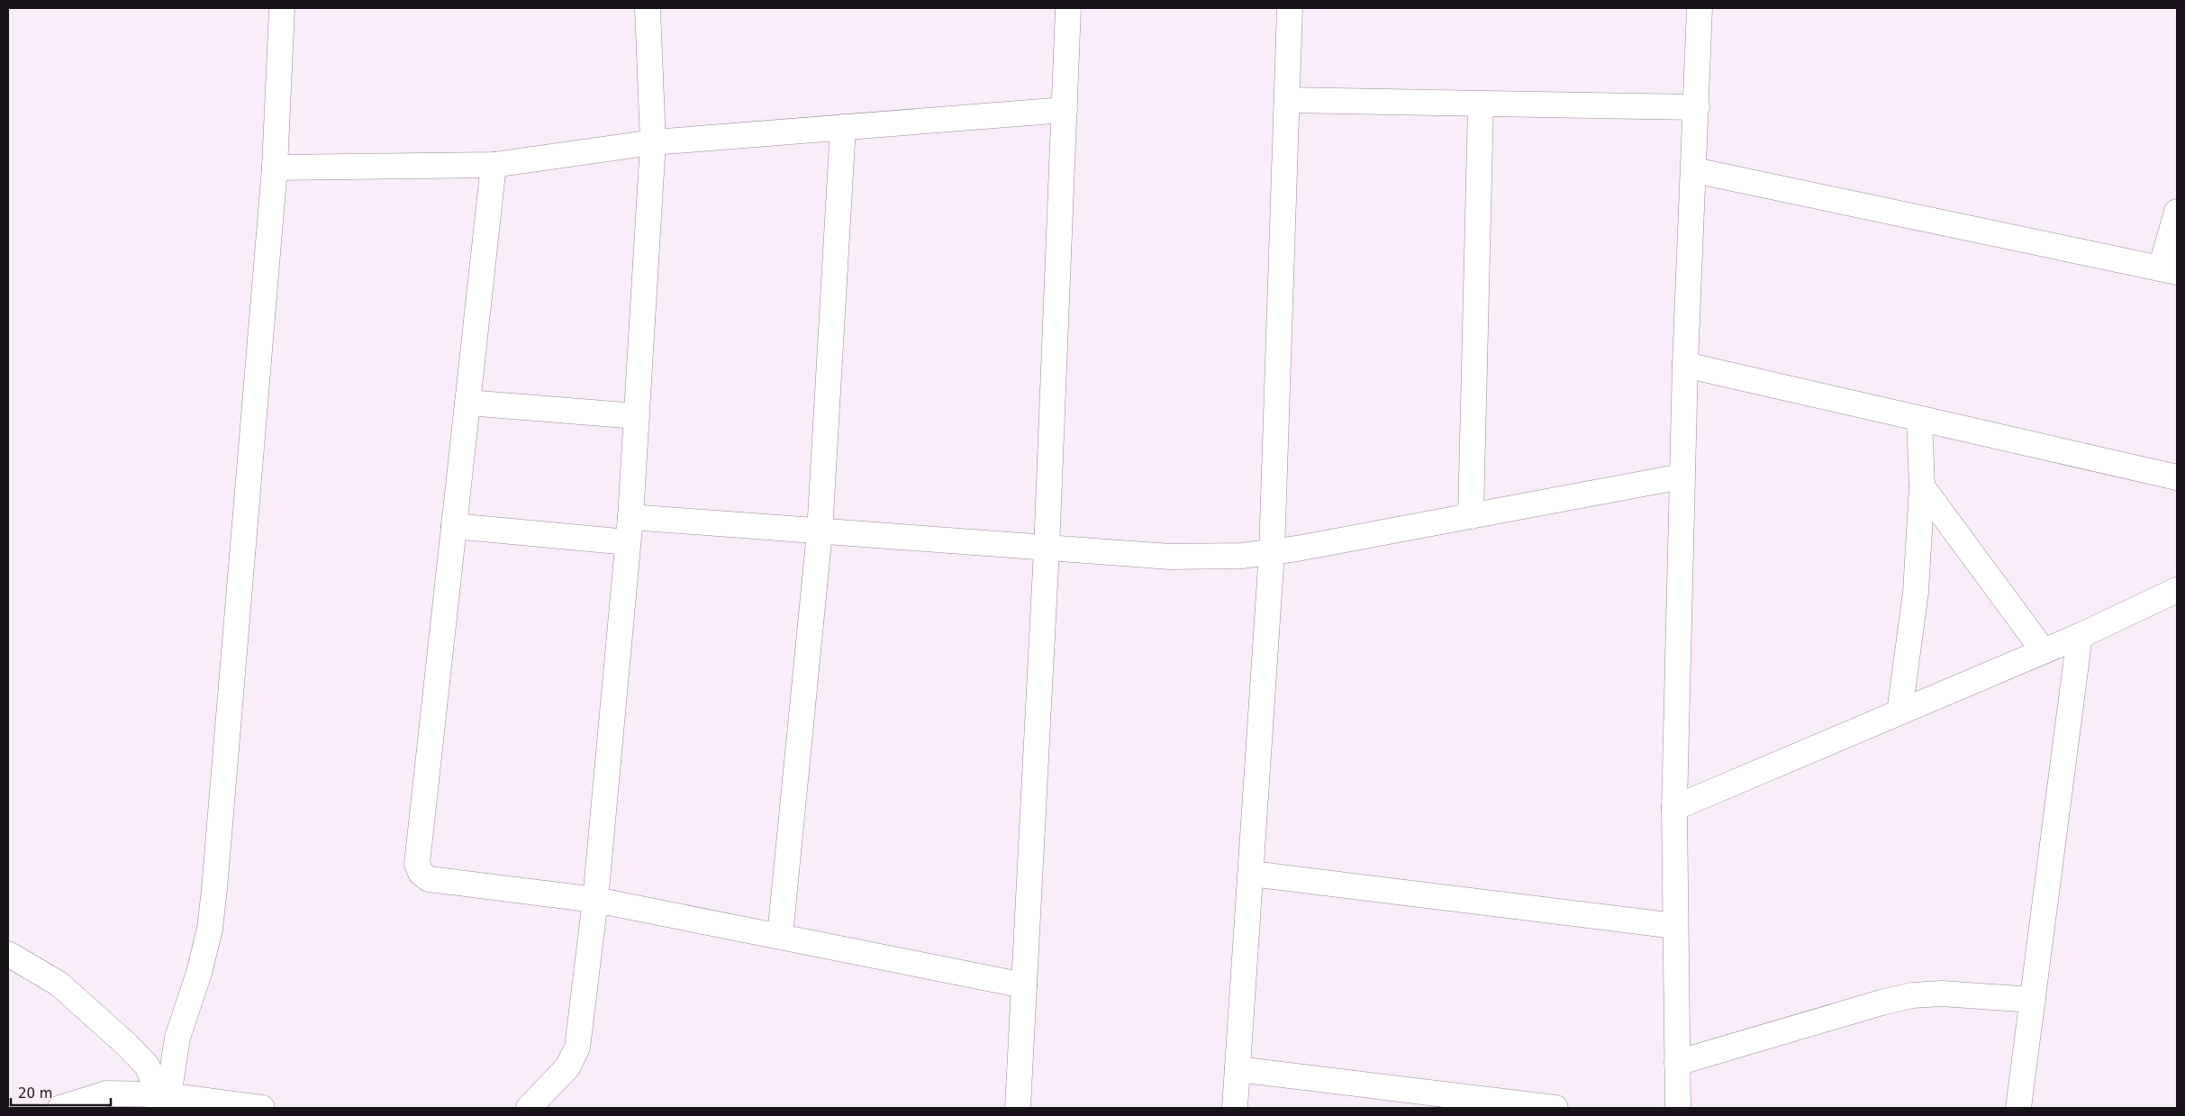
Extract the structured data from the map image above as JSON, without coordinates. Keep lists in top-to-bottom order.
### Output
{
  "scale_bar": "20 m"
}
